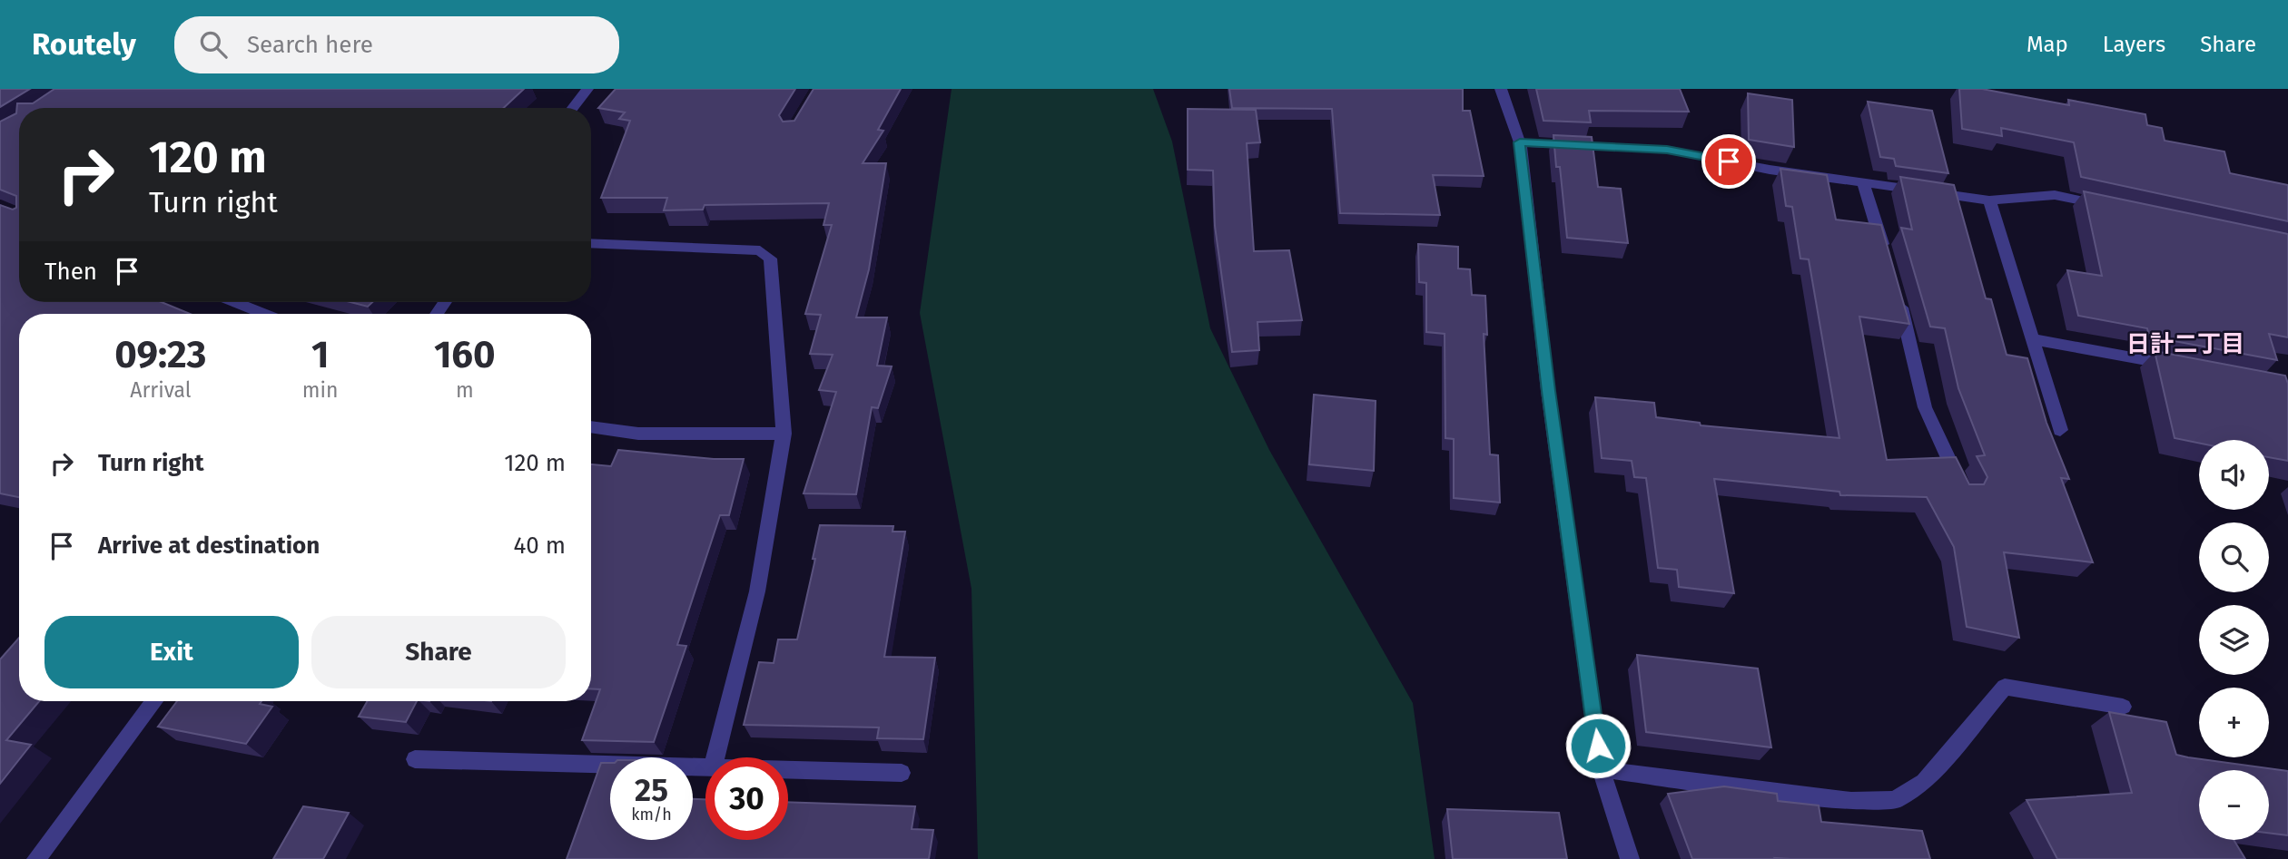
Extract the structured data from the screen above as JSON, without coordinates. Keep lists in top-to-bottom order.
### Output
{
  "districts": ["日計二丁目"],
  "page": {
    "header": "Routely",
    "search": "Search here",
    "nav": ["Map", "Layers", "Share"],
    "turn": ["120 m", "Turn right"],
    "then": "Then",
    "eta": [
      "09:23",
      "Arrival",
      "1",
      "min",
      "160",
      "m"
    ],
    "list": [
      {
        "name": "Turn right",
        "value": "120 m"
      },
      {
        "name": "Arrive at destination",
        "value": "40 m"
      }
    ],
    "map_buttons": ["+", "−"],
    "buttons": ["Exit", "Share"],
    "speed": "25 km/h",
    "limit": "30"
  }
}
